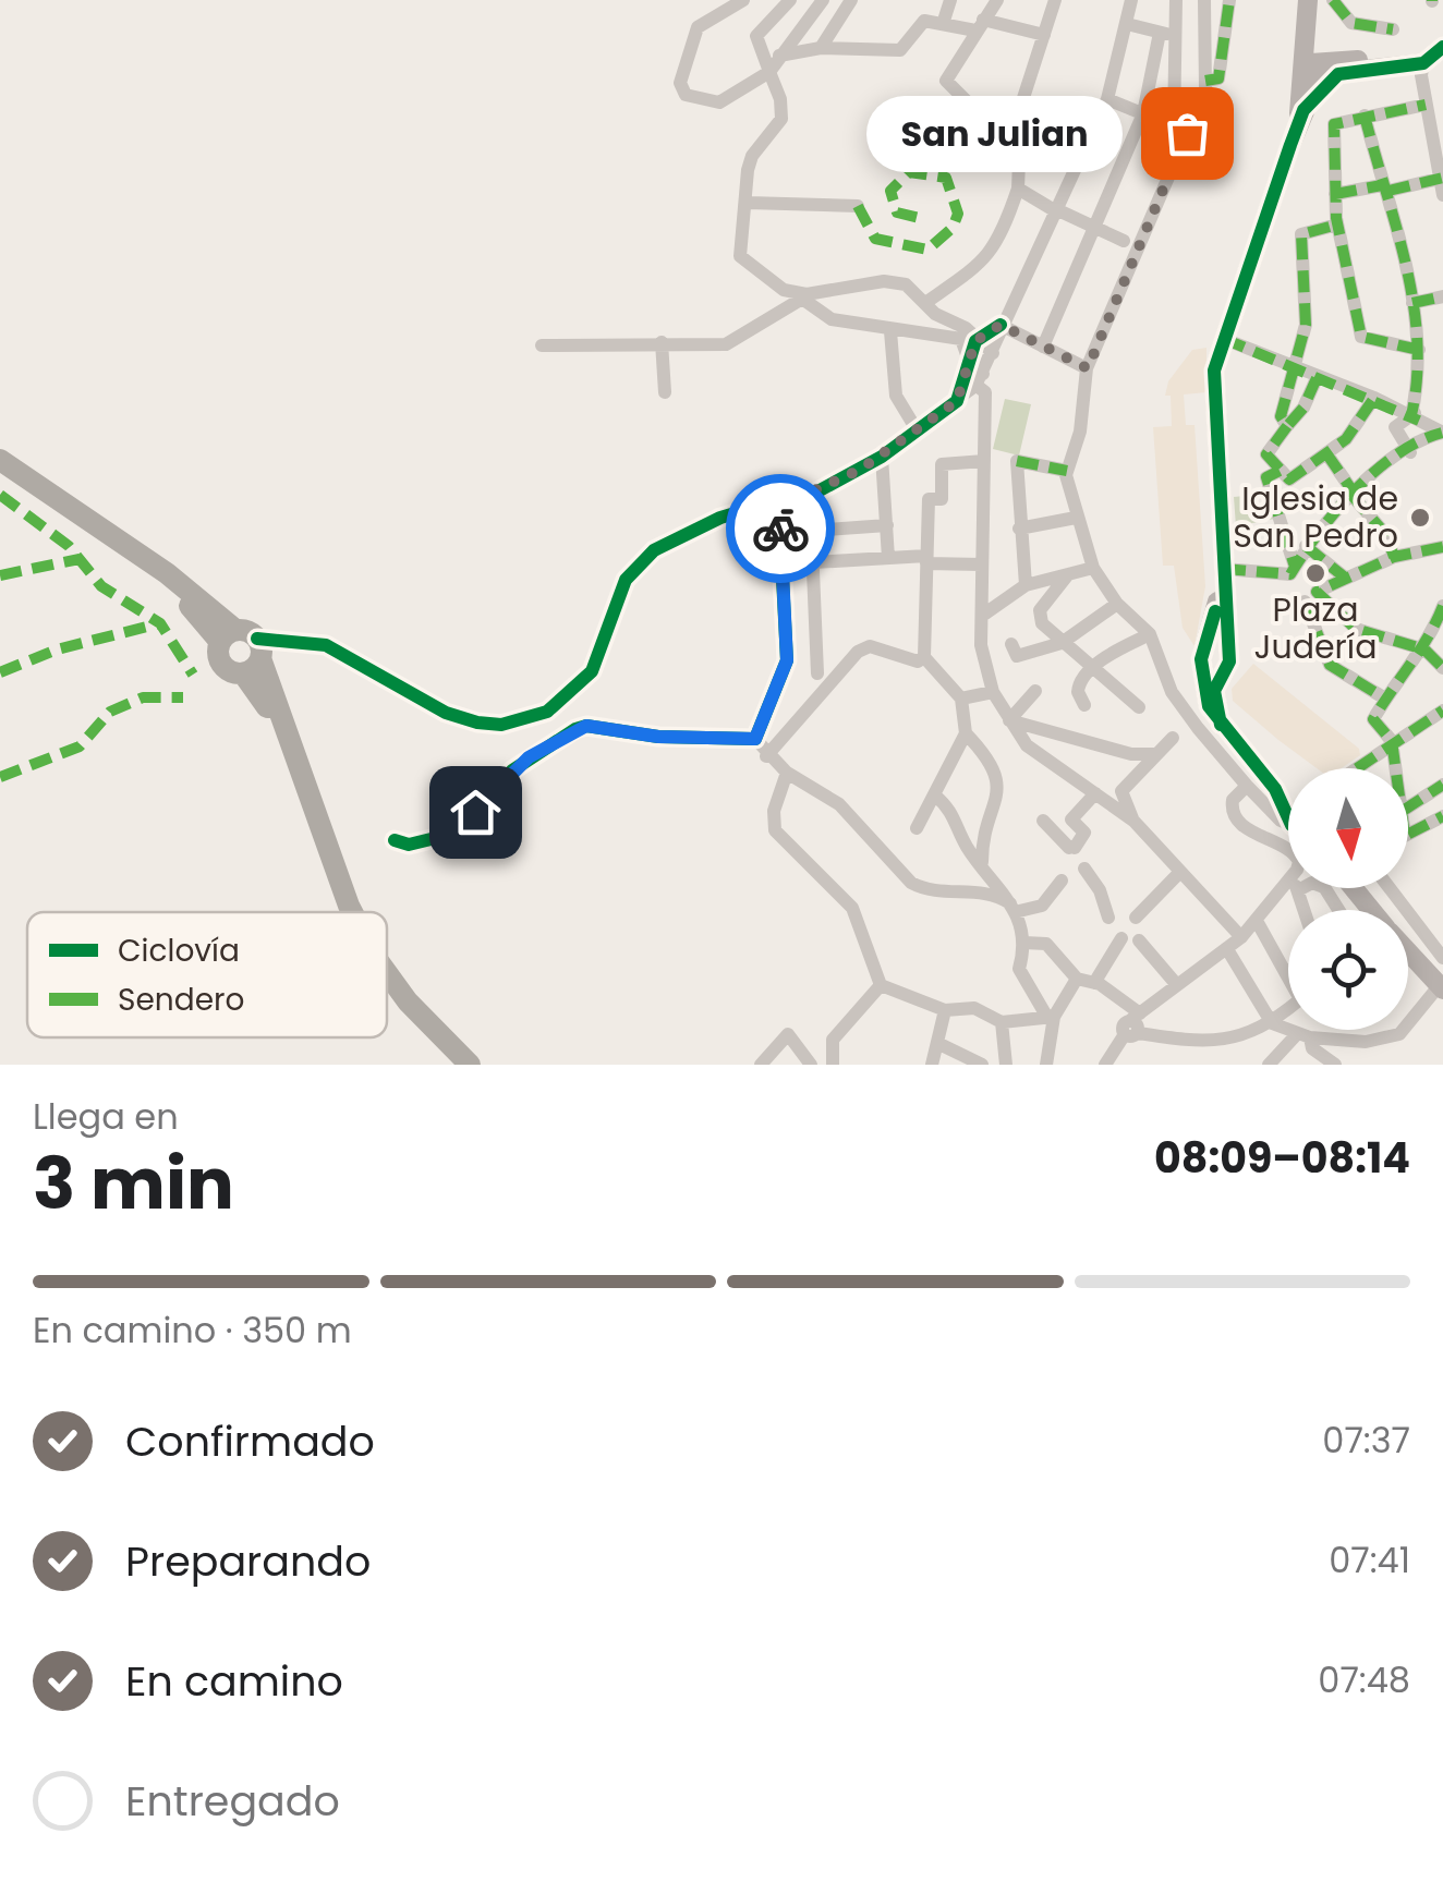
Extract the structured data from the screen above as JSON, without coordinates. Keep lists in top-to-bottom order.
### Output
{
  "places": ["San Julian", "Iglesia de San Pedro", "Plaza Judería"],
  "legend": ["Ciclovía", "Sendero"],
  "north": "bottom",
  "page": {
    "bubble": "San Julian",
    "heading": ["3 min", "Llega en", "08:09–08:14"],
    "bar": "En camino · 350 m",
    "list": [
      ["Confirmado", "07:37"],
      ["Preparando", "07:41"],
      ["En camino", "07:48"],
      "Entregado"
    ]
  }
}
